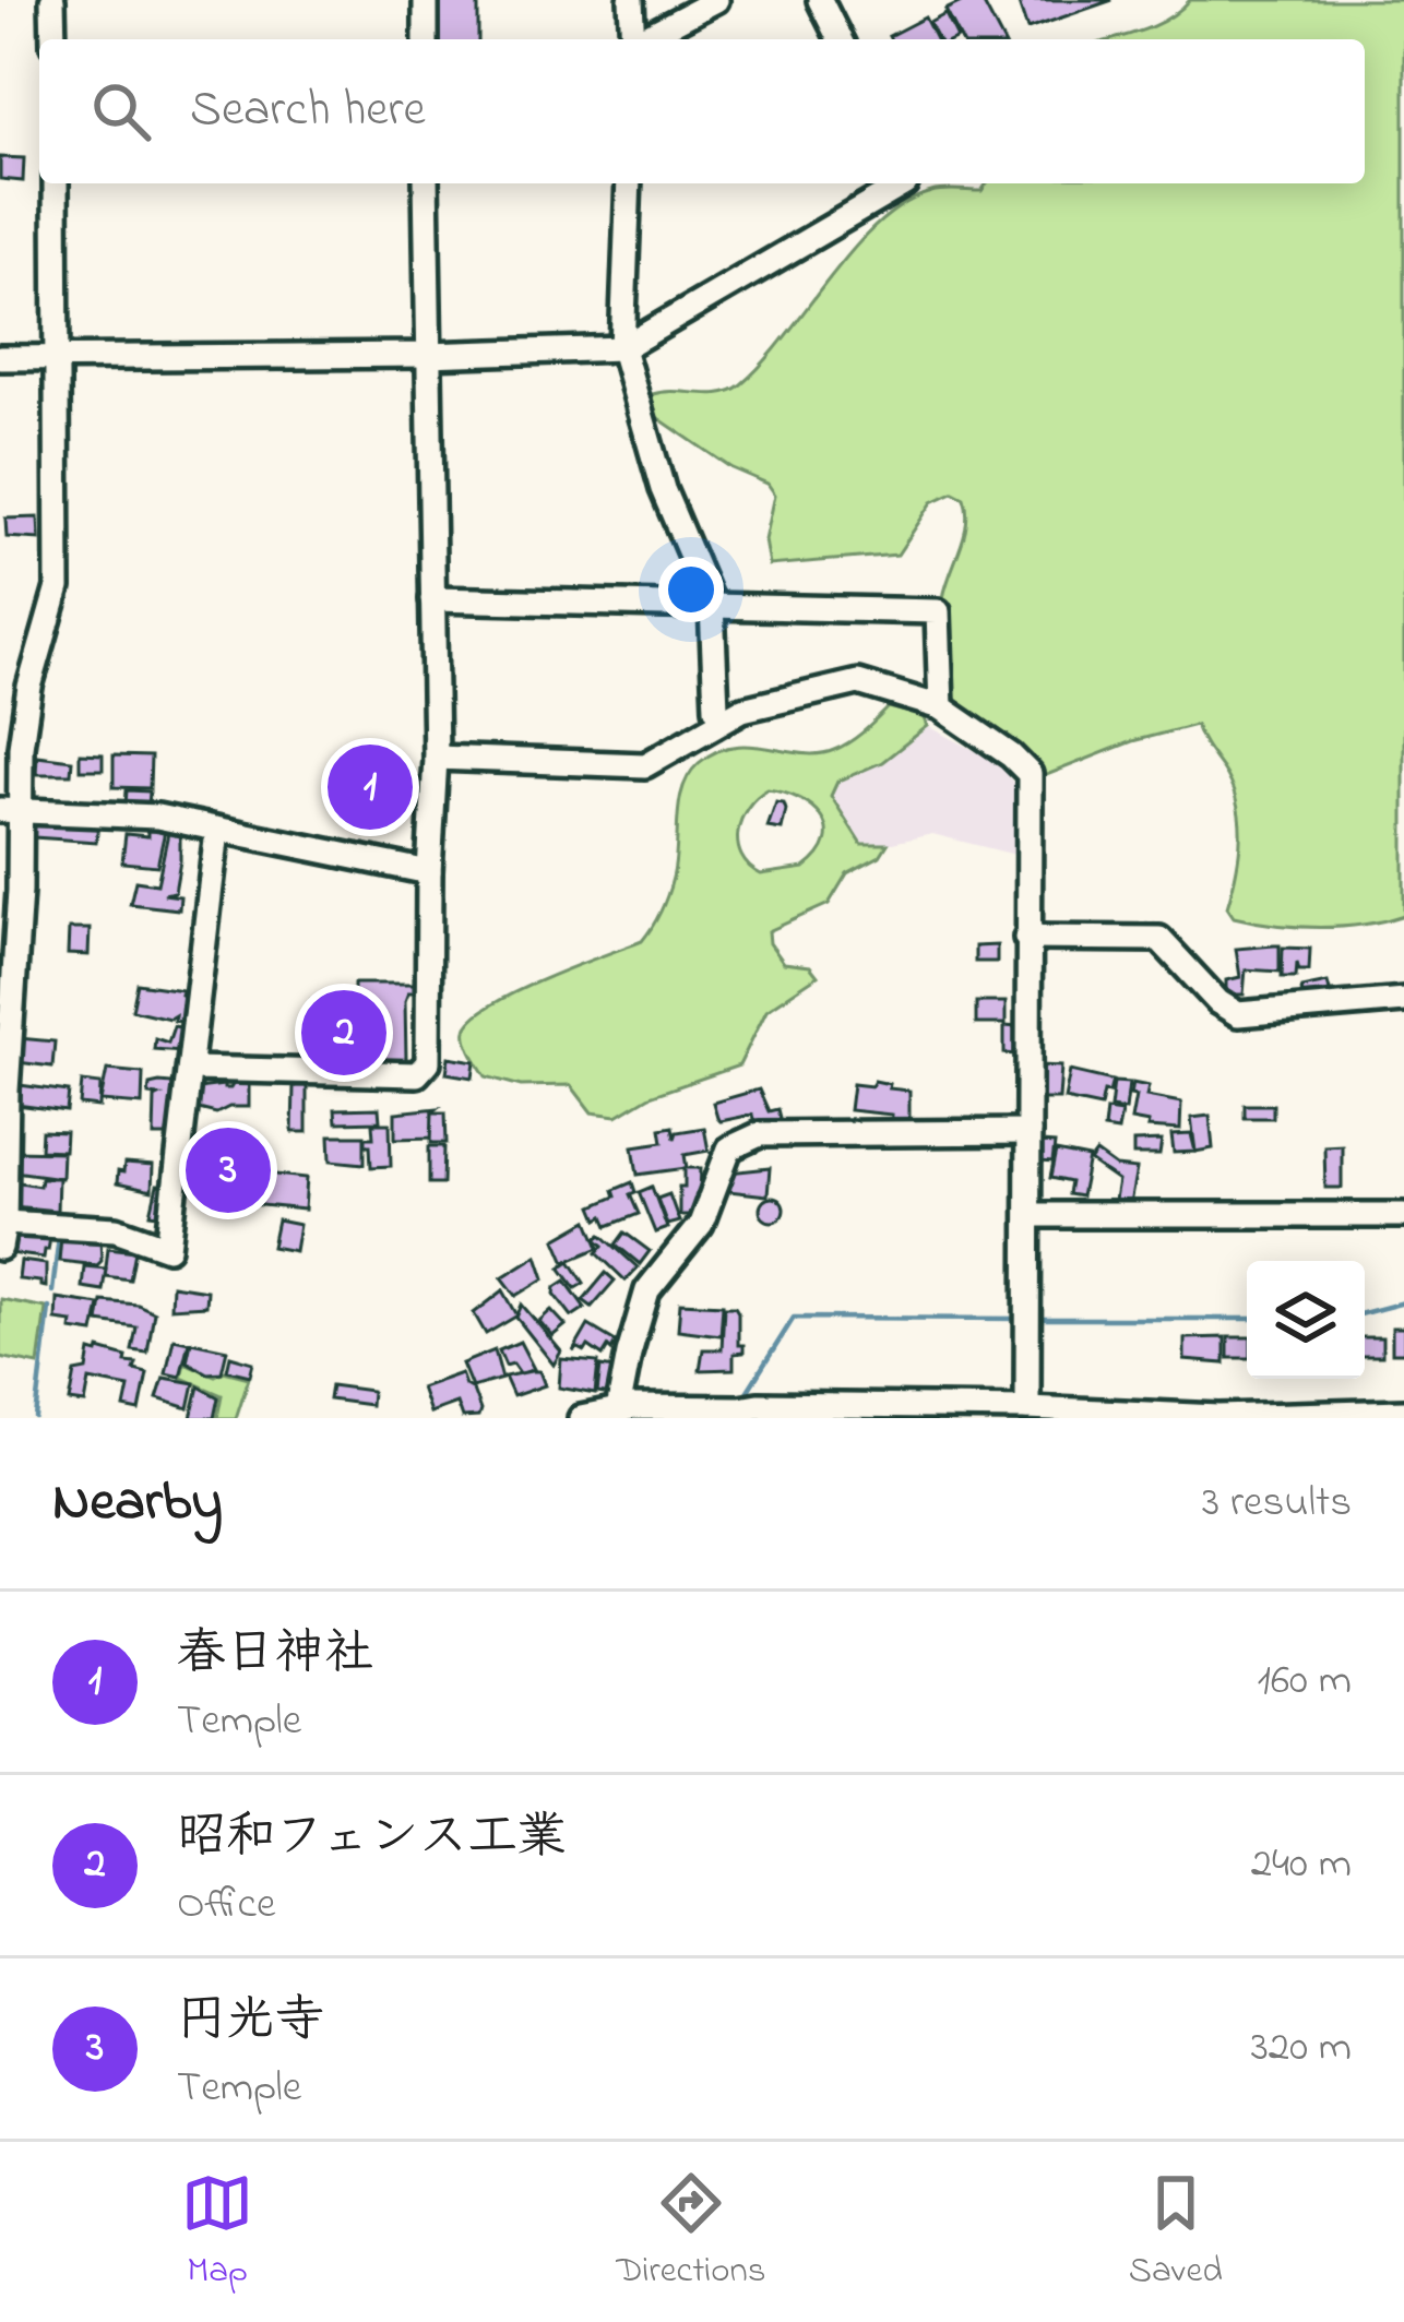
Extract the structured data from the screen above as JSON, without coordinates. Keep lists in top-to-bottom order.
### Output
{
  "page": {
    "search": "Search here",
    "pins": ["1", "2", "3"],
    "heading": ["Nearby", "3 results"],
    "list": [
      {
        "mark": "1",
        "name": "春日神社",
        "note": "Temple",
        "value": "160 m"
      },
      {
        "mark": "2",
        "name": "昭和フェンス工業",
        "note": "Office",
        "value": "240 m"
      },
      {
        "mark": "3",
        "name": "円光寺",
        "note": "Temple",
        "value": "320 m"
      }
    ],
    "nav": ["Map", "Directions", "Saved"]
  }
}
